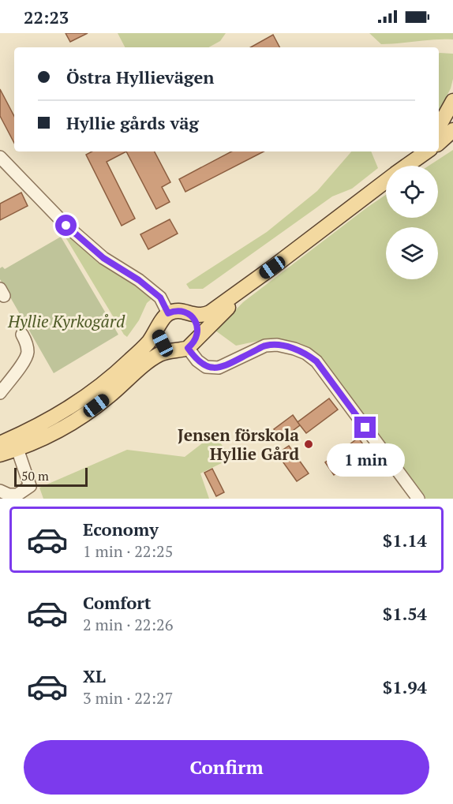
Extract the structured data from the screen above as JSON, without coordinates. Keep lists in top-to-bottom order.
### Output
{
  "parks": ["Hyllie Kyrkogård"],
  "places": ["Jensen förskola Hyllie Gård"],
  "scale_bar": "50 m",
  "page": {
    "status": "22:23",
    "banner": ["Östra Hyllievägen", "Hyllie gårds väg"],
    "bubble": "1 min",
    "scale": "50 m",
    "list": [
      {
        "name": "Economy",
        "note": "1 min · 22:25",
        "value": "$1.14"
      },
      {
        "name": "Comfort",
        "note": "2 min · 22:26",
        "value": "$1.54"
      },
      {
        "name": "XL",
        "note": "3 min · 22:27",
        "value": "$1.94"
      }
    ],
    "buttons": "Confirm"
  }
}
